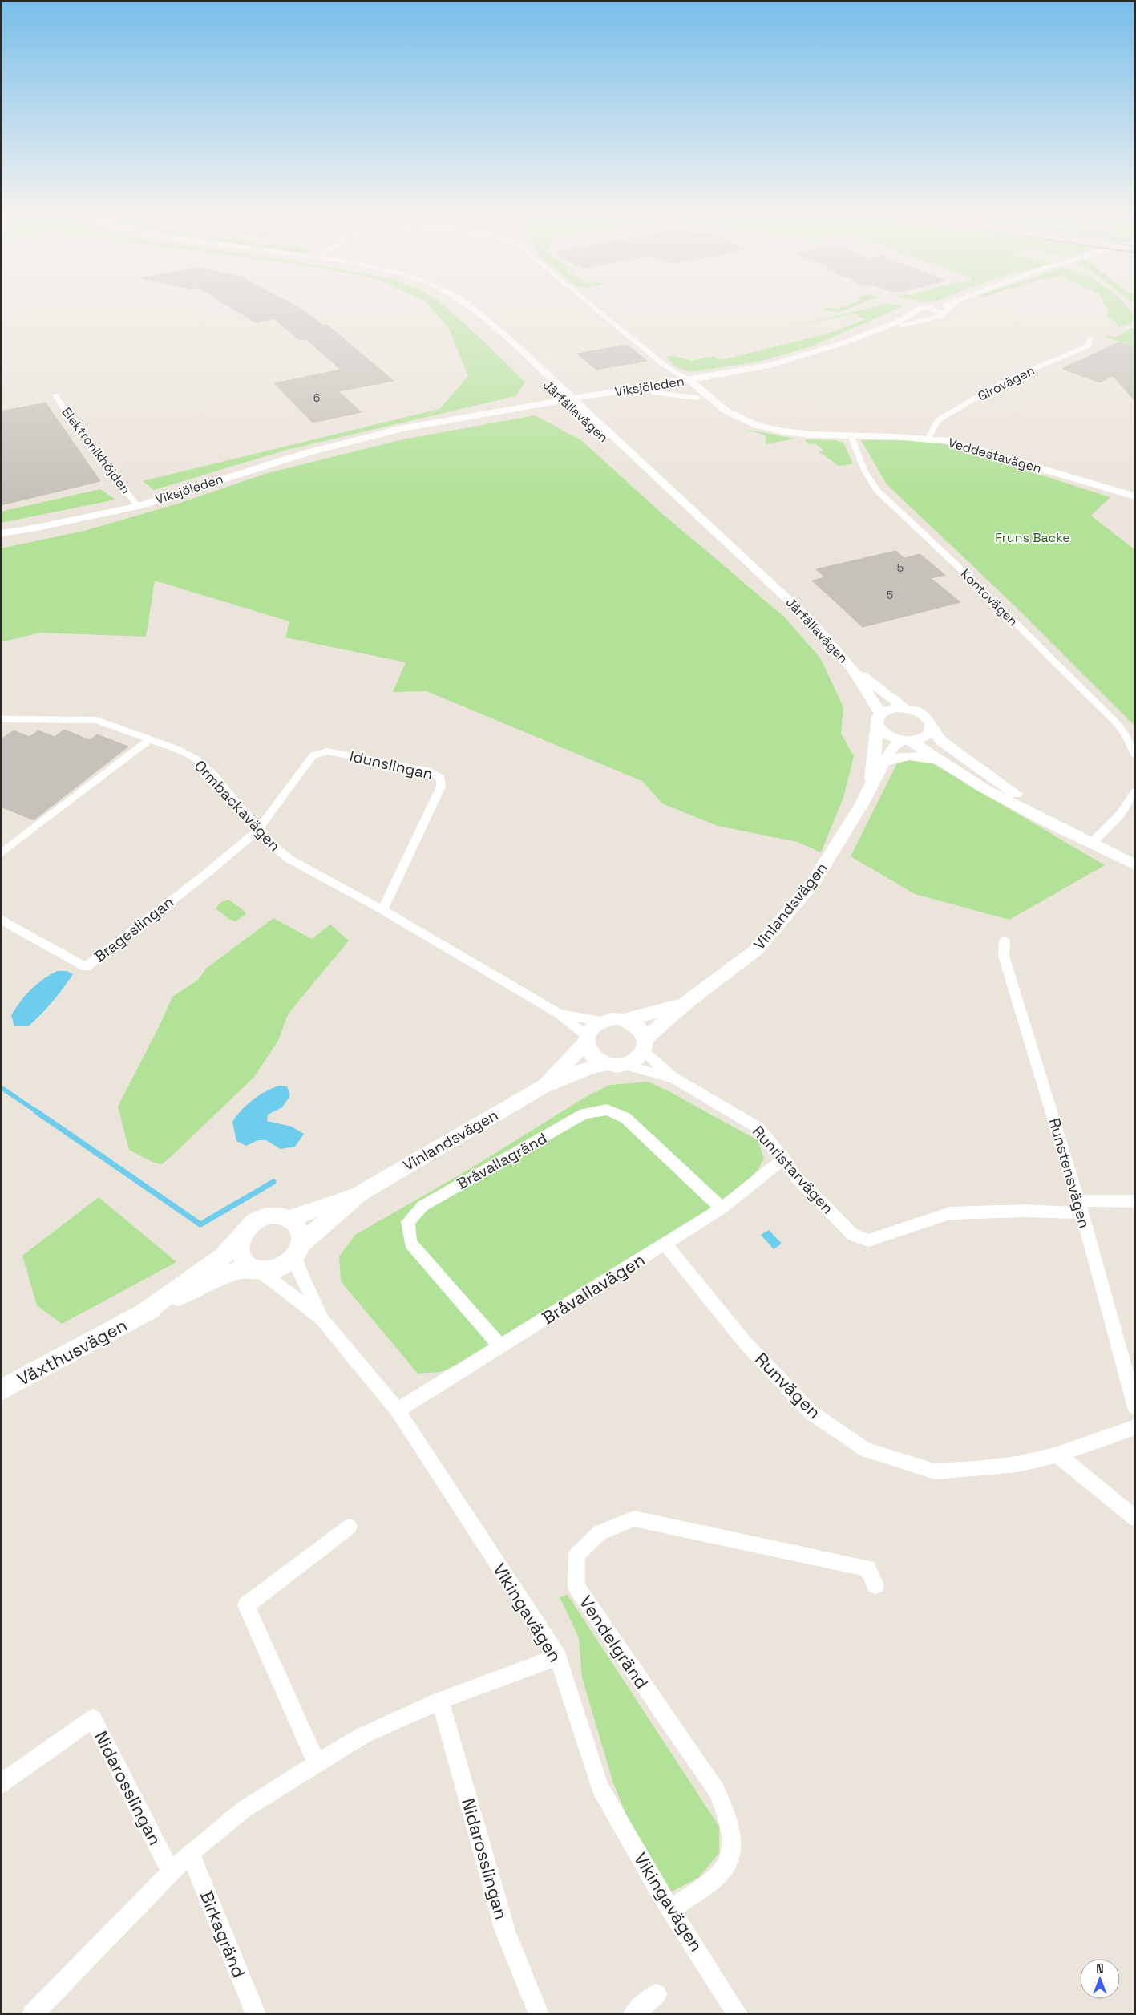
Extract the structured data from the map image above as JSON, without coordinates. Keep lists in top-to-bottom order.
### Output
{
  "streets": {
    "street": [
      "Girovägen",
      "Viksjöleden",
      "Järfällavägen",
      "Elektronikhöjden",
      "Veddestavägen",
      "Kontovägen",
      "Idunslingan",
      "Ormbackavägen",
      "Vinlandsvägen",
      "Brageslingan",
      "Bråvallagränd",
      "Runristarvägen",
      "Runstensvägen",
      "Bråvallavägen",
      "Växthusvägen",
      "Runvägen",
      "Vikingavägen",
      "Vendelgränd",
      "Nidarosslingan",
      "Birkagränd"
    ]
  },
  "crossings": [
    ["Girovägen", "Veddestavägen"],
    ["Viksjöleden", "Järfällavägen"],
    ["Viksjöleden", "Elektronikhöjden"],
    ["Viksjöleden", "Veddestavägen"],
    ["Järfällavägen", "Vinlandsvägen"],
    ["Veddestavägen", "Kontovägen"],
    ["Idunslingan", "Ormbackavägen"],
    ["Idunslingan", "Brageslingan"],
    ["Ormbackavägen", "Vinlandsvägen"],
    ["Ormbackavägen", "Brageslingan"],
    ["Ormbackavägen", "Runristarvägen"],
    ["Vinlandsvägen", "Runristarvägen"],
    ["Vinlandsvägen", "Växthusvägen"],
    ["Vinlandsvägen", "Vikingavägen"],
    ["Bråvallagränd", "Bråvallavägen"],
    ["Runristarvägen", "Runstensvägen"],
    ["Runristarvägen", "Bråvallavägen"],
    ["Bråvallavägen", "Runvägen"],
    ["Bråvallavägen", "Vikingavägen"],
    ["Växthusvägen", "Vikingavägen"],
    ["Vikingavägen", "Vendelgränd"]
  ],
  "parks": ["Fruns Backe"],
  "house_numbers": ["6", "5", "5"],
  "north": "top"
}
